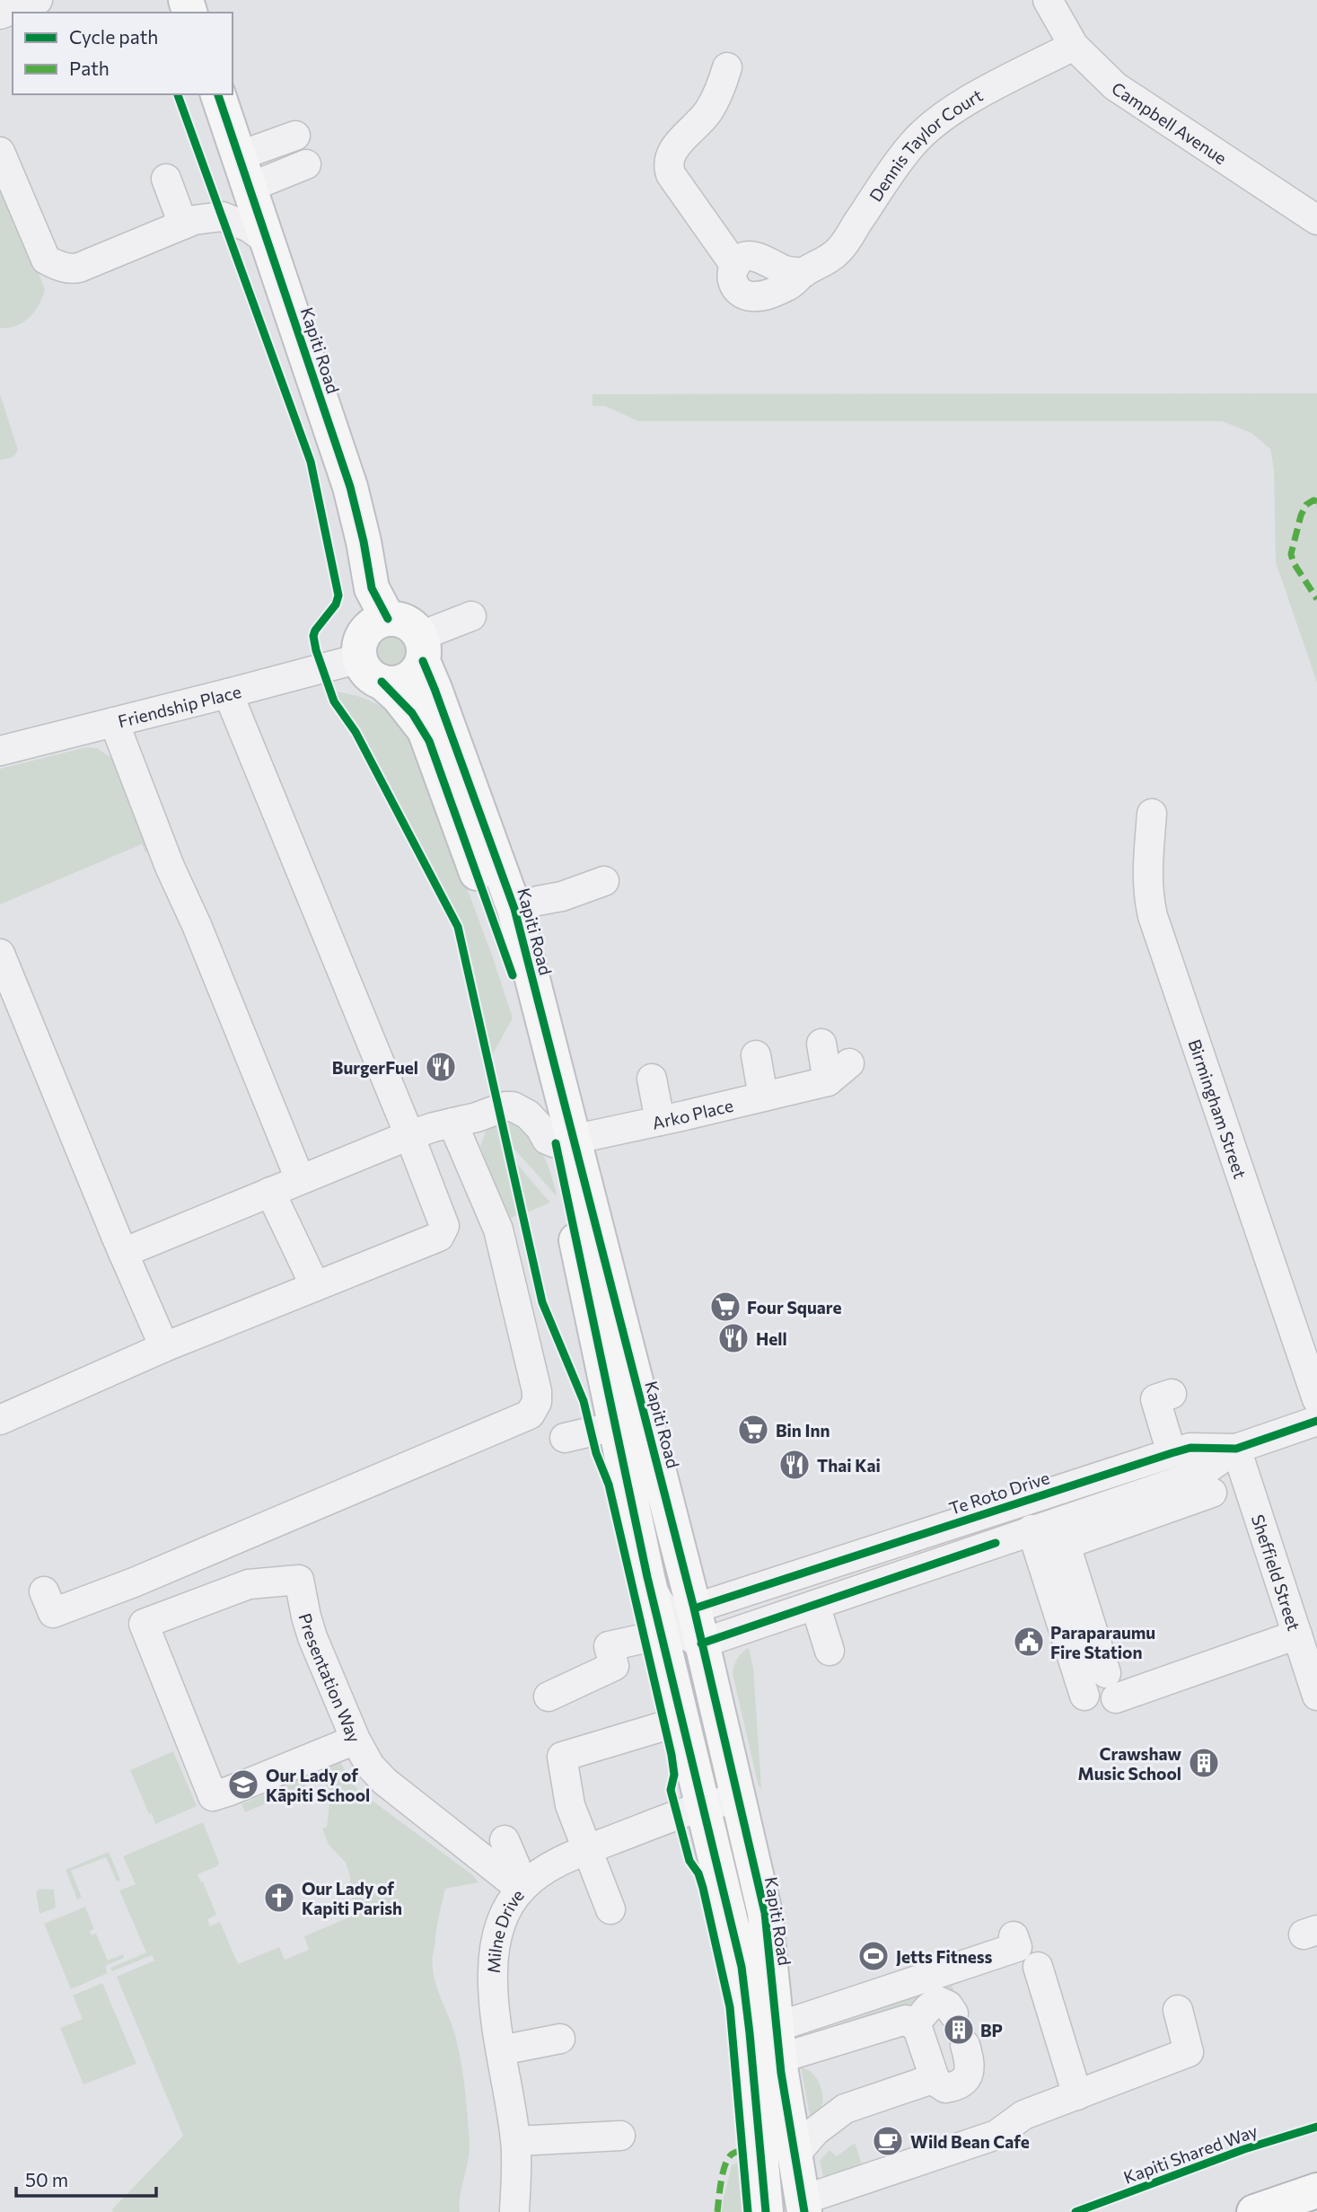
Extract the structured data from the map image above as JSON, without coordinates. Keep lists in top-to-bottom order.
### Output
{
  "streets": {
    "main road": ["Kapiti Road"],
    "street": [
      "Campbell Avenue",
      "Dennis Taylor Court",
      "Friendship Place",
      "Birmingham Street",
      "Arko Place",
      "Te Roto Drive",
      "Sheffield Street",
      "Presentation Way",
      "Milne Drive"
    ],
    "cycle path": ["Kapiti Shared Way"]
  },
  "crossings": [
    ["Campbell Avenue", "Dennis Taylor Court"],
    ["Kapiti Road", "Friendship Place"],
    ["Kapiti Road", "Arko Place"],
    ["Kapiti Road", "Te Roto Drive"],
    ["Kapiti Road", "Milne Drive"],
    ["Te Roto Drive", "Sheffield Street"],
    ["Presentation Way", "Milne Drive"]
  ],
  "places": {
    "restaurant": ["BurgerFuel", "Hell", "Thai Kai"],
    "supermarket": ["Four Square", "Bin Inn"],
    "public building": ["Paraparaumu Fire Station"],
    "building": ["Crawshaw Music School", "BP"],
    "school or university": ["Our Lady of Kāpiti School"],
    "church": ["Our Lady of Kapiti Parish"],
    "sports": ["Jetts Fitness"],
    "cafe": ["Wild Bean Cafe"]
  },
  "legend": ["Cycle path", "Path"],
  "scale_bar": "50 m"
}
